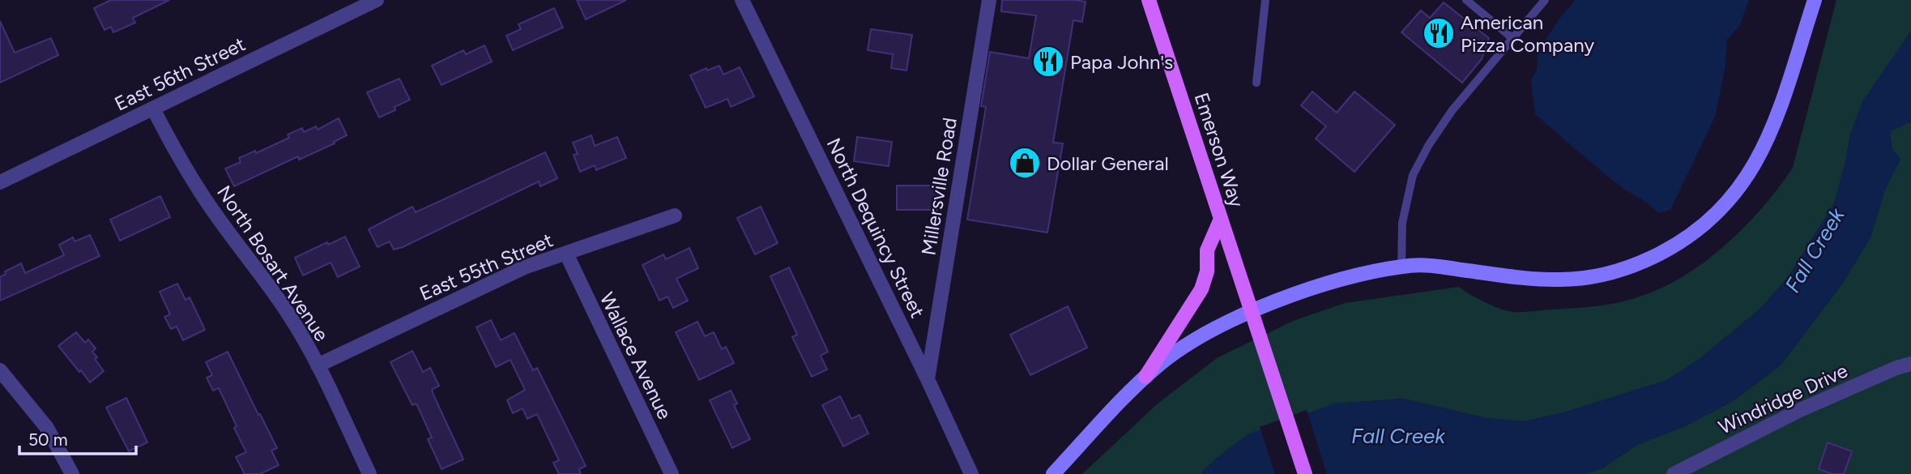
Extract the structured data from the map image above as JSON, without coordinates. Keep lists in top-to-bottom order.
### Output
{
  "streets": {
    "main road": ["Emerson Way"],
    "street": [
      "East 56th Street",
      "Millersville Road",
      "North Dequincy Street",
      "North Bosart Avenue",
      "East 55th Street",
      "Wallace Avenue",
      "Windridge Drive"
    ]
  },
  "crossings": [
    ["East 56th Street", "North Bosart Avenue"],
    ["Millersville Road", "North Dequincy Street"],
    ["North Bosart Avenue", "East 55th Street"],
    ["East 55th Street", "Wallace Avenue"]
  ],
  "water": ["Fall Creek"],
  "places": {
    "restaurant": ["American Pizza Company", "Papa John's"],
    "shop": ["Dollar General"]
  },
  "scale_bar": "50 m"
}
